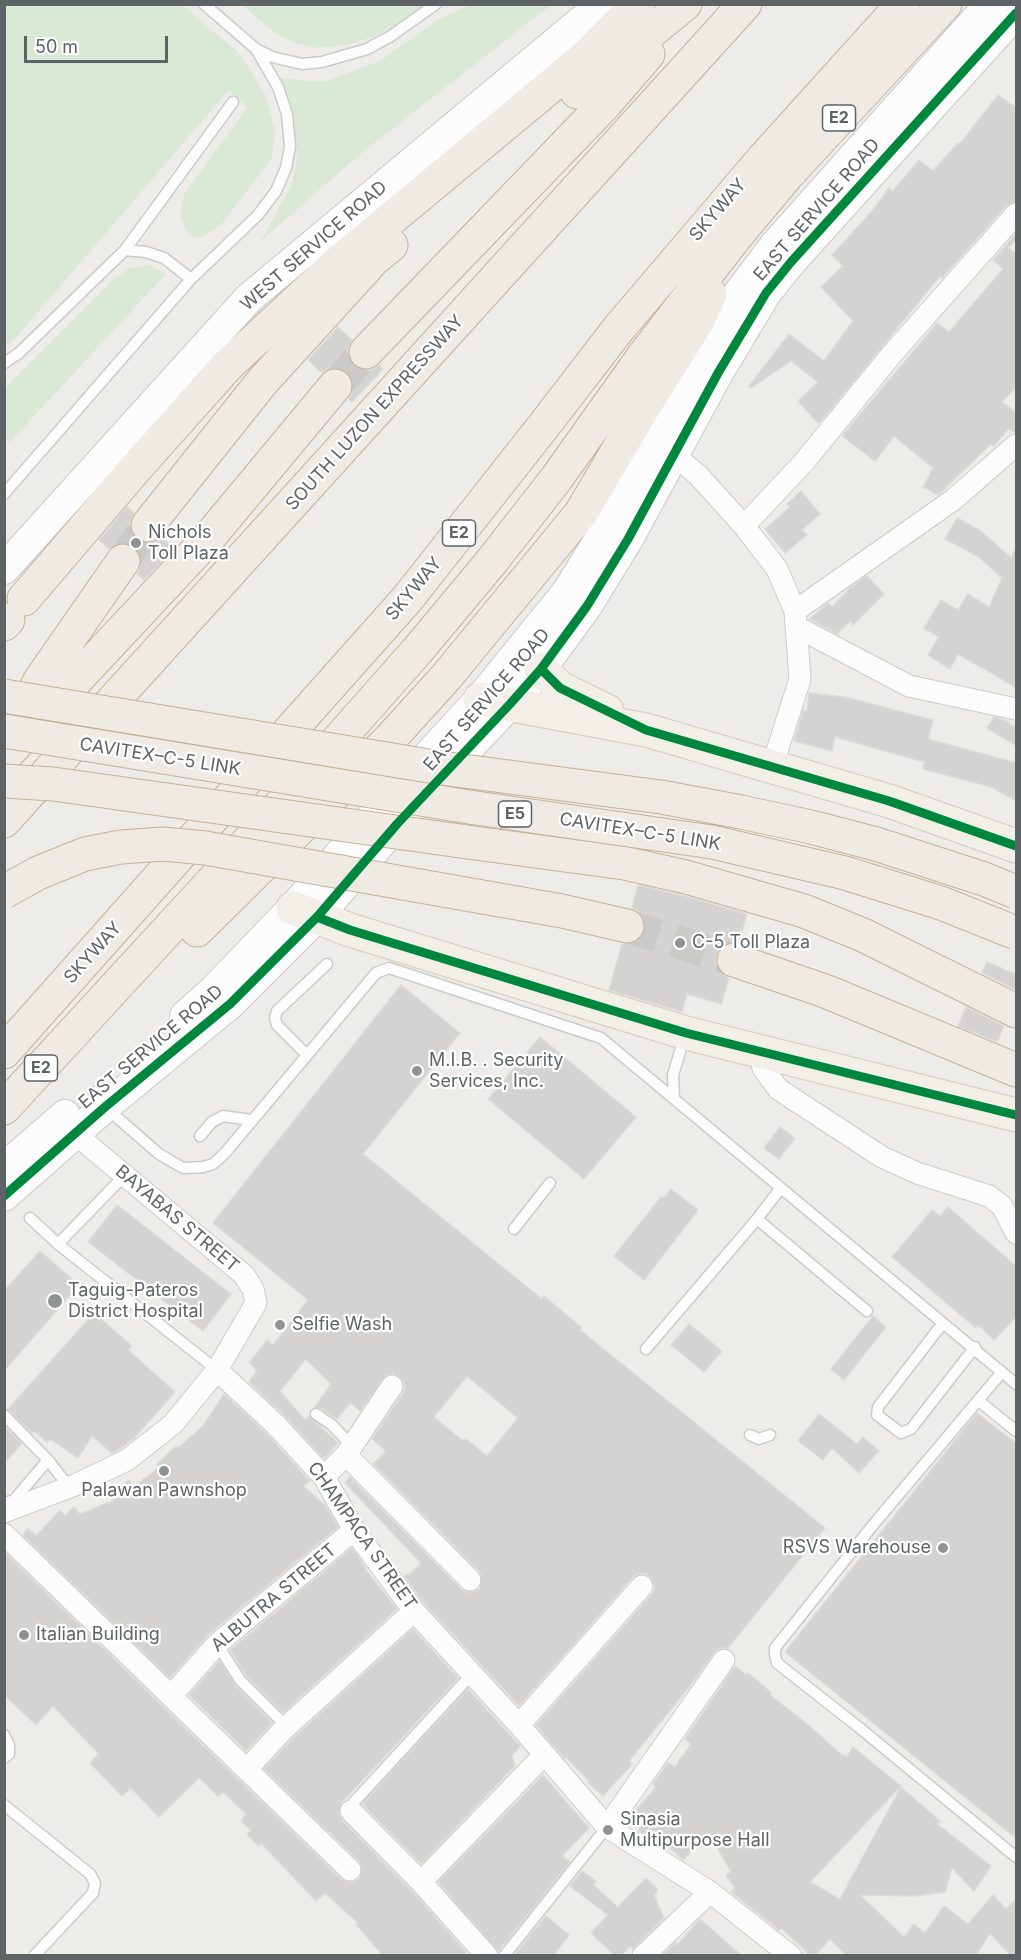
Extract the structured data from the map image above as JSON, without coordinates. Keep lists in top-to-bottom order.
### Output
{
  "streets": {
    "highway": [
      "E2",
      "SKYWAY",
      "SOUTH LUZON EXPRESSWAY",
      "CAVITEX–C-5 LINK",
      "E5"
    ],
    "main road": ["EAST SERVICE ROAD", "WEST SERVICE ROAD"],
    "street": ["BAYABAS STREET", "CHAMPACA STREET", "ALBUTRA STREET"]
  },
  "crossings": [
    ["EAST SERVICE ROAD", "BAYABAS STREET"],
    ["BAYABAS STREET", "CHAMPACA STREET"],
    ["CHAMPACA STREET", "ALBUTRA STREET"]
  ],
  "places": [
    "Nichols Toll Plaza",
    "C-5 Toll Plaza",
    "M.I.B. . Security Services, Inc.",
    "Taguig-Pateros District Hospital",
    "Selfie Wash",
    "Palawan Pawnshop",
    "RSVS Warehouse",
    "Italian Building",
    "Sinasia Multipurpose Hall"
  ],
  "scale_bar": "50 m"
}
